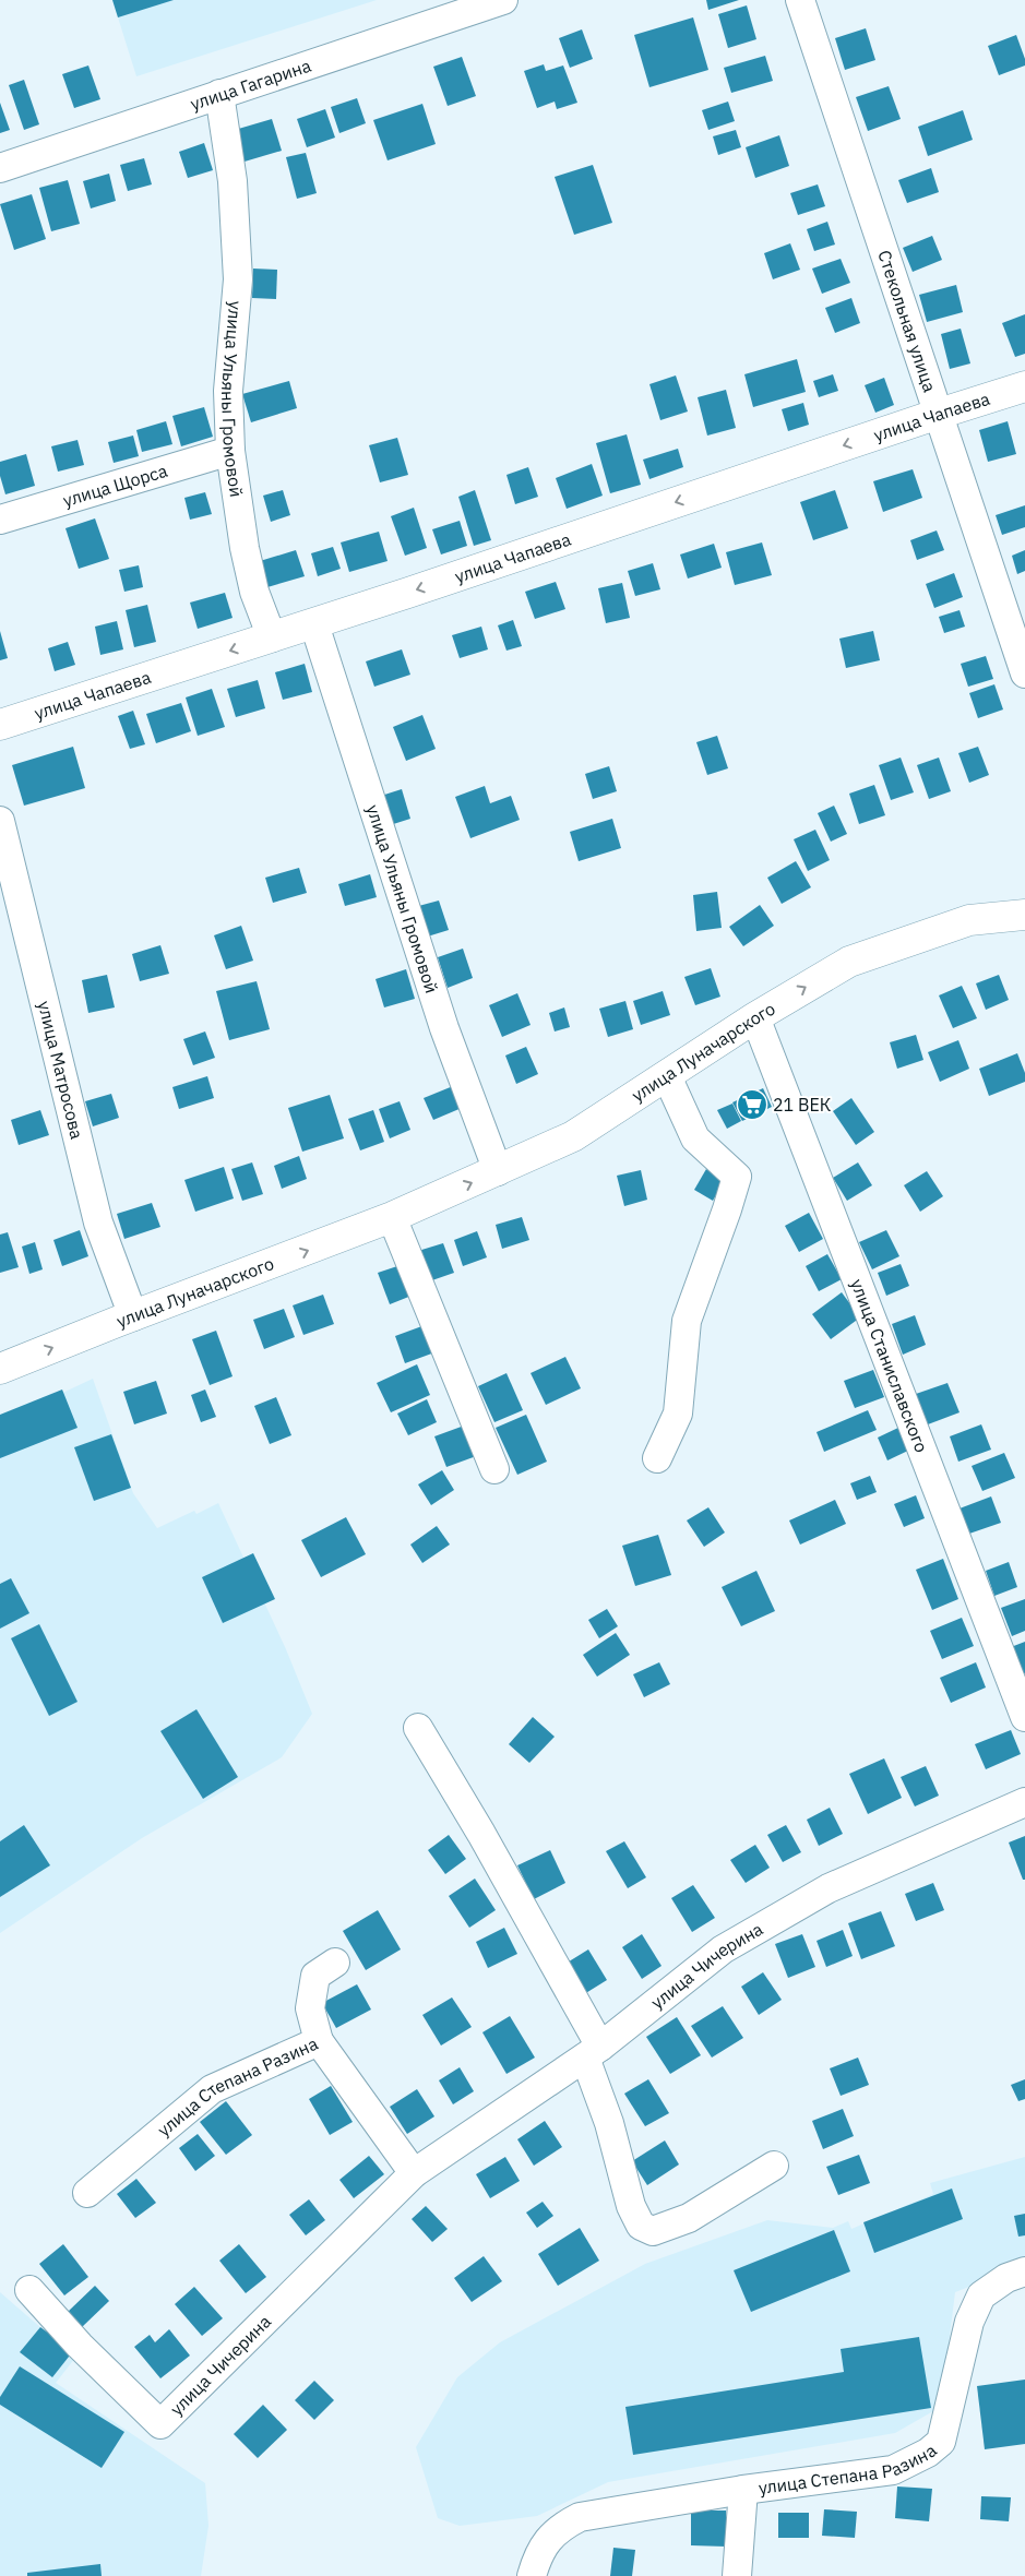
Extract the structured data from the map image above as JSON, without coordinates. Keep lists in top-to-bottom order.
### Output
{
  "streets": {
    "main road": ["улица Чапаева", "улица Луначарского"],
    "street": [
      "улица Гагарина",
      "Стекольная улица",
      "улица Ульяны Громовой",
      "улица Щорса",
      "улица Матросова",
      "улица Станиславского",
      "улица Чичерина",
      "улица Степана Разина"
    ]
  },
  "crossings": [
    ["улица Гагарина", "улица Ульяны Громовой"],
    ["Стекольная улица", "улица Чапаева"],
    ["улица Ульяны Громовой", "улица Чапаева"],
    ["улица Ульяны Громовой", "улица Щорса"],
    ["улица Ульяны Громовой", "улица Луначарского"],
    ["улица Луначарского", "улица Матросова"],
    ["улица Луначарского", "улица Станиславского"]
  ],
  "one_way": ["улица Чапаева", "улица Луначарского"],
  "places": {
    "supermarket": ["21 ВЕК"]
  }
}
